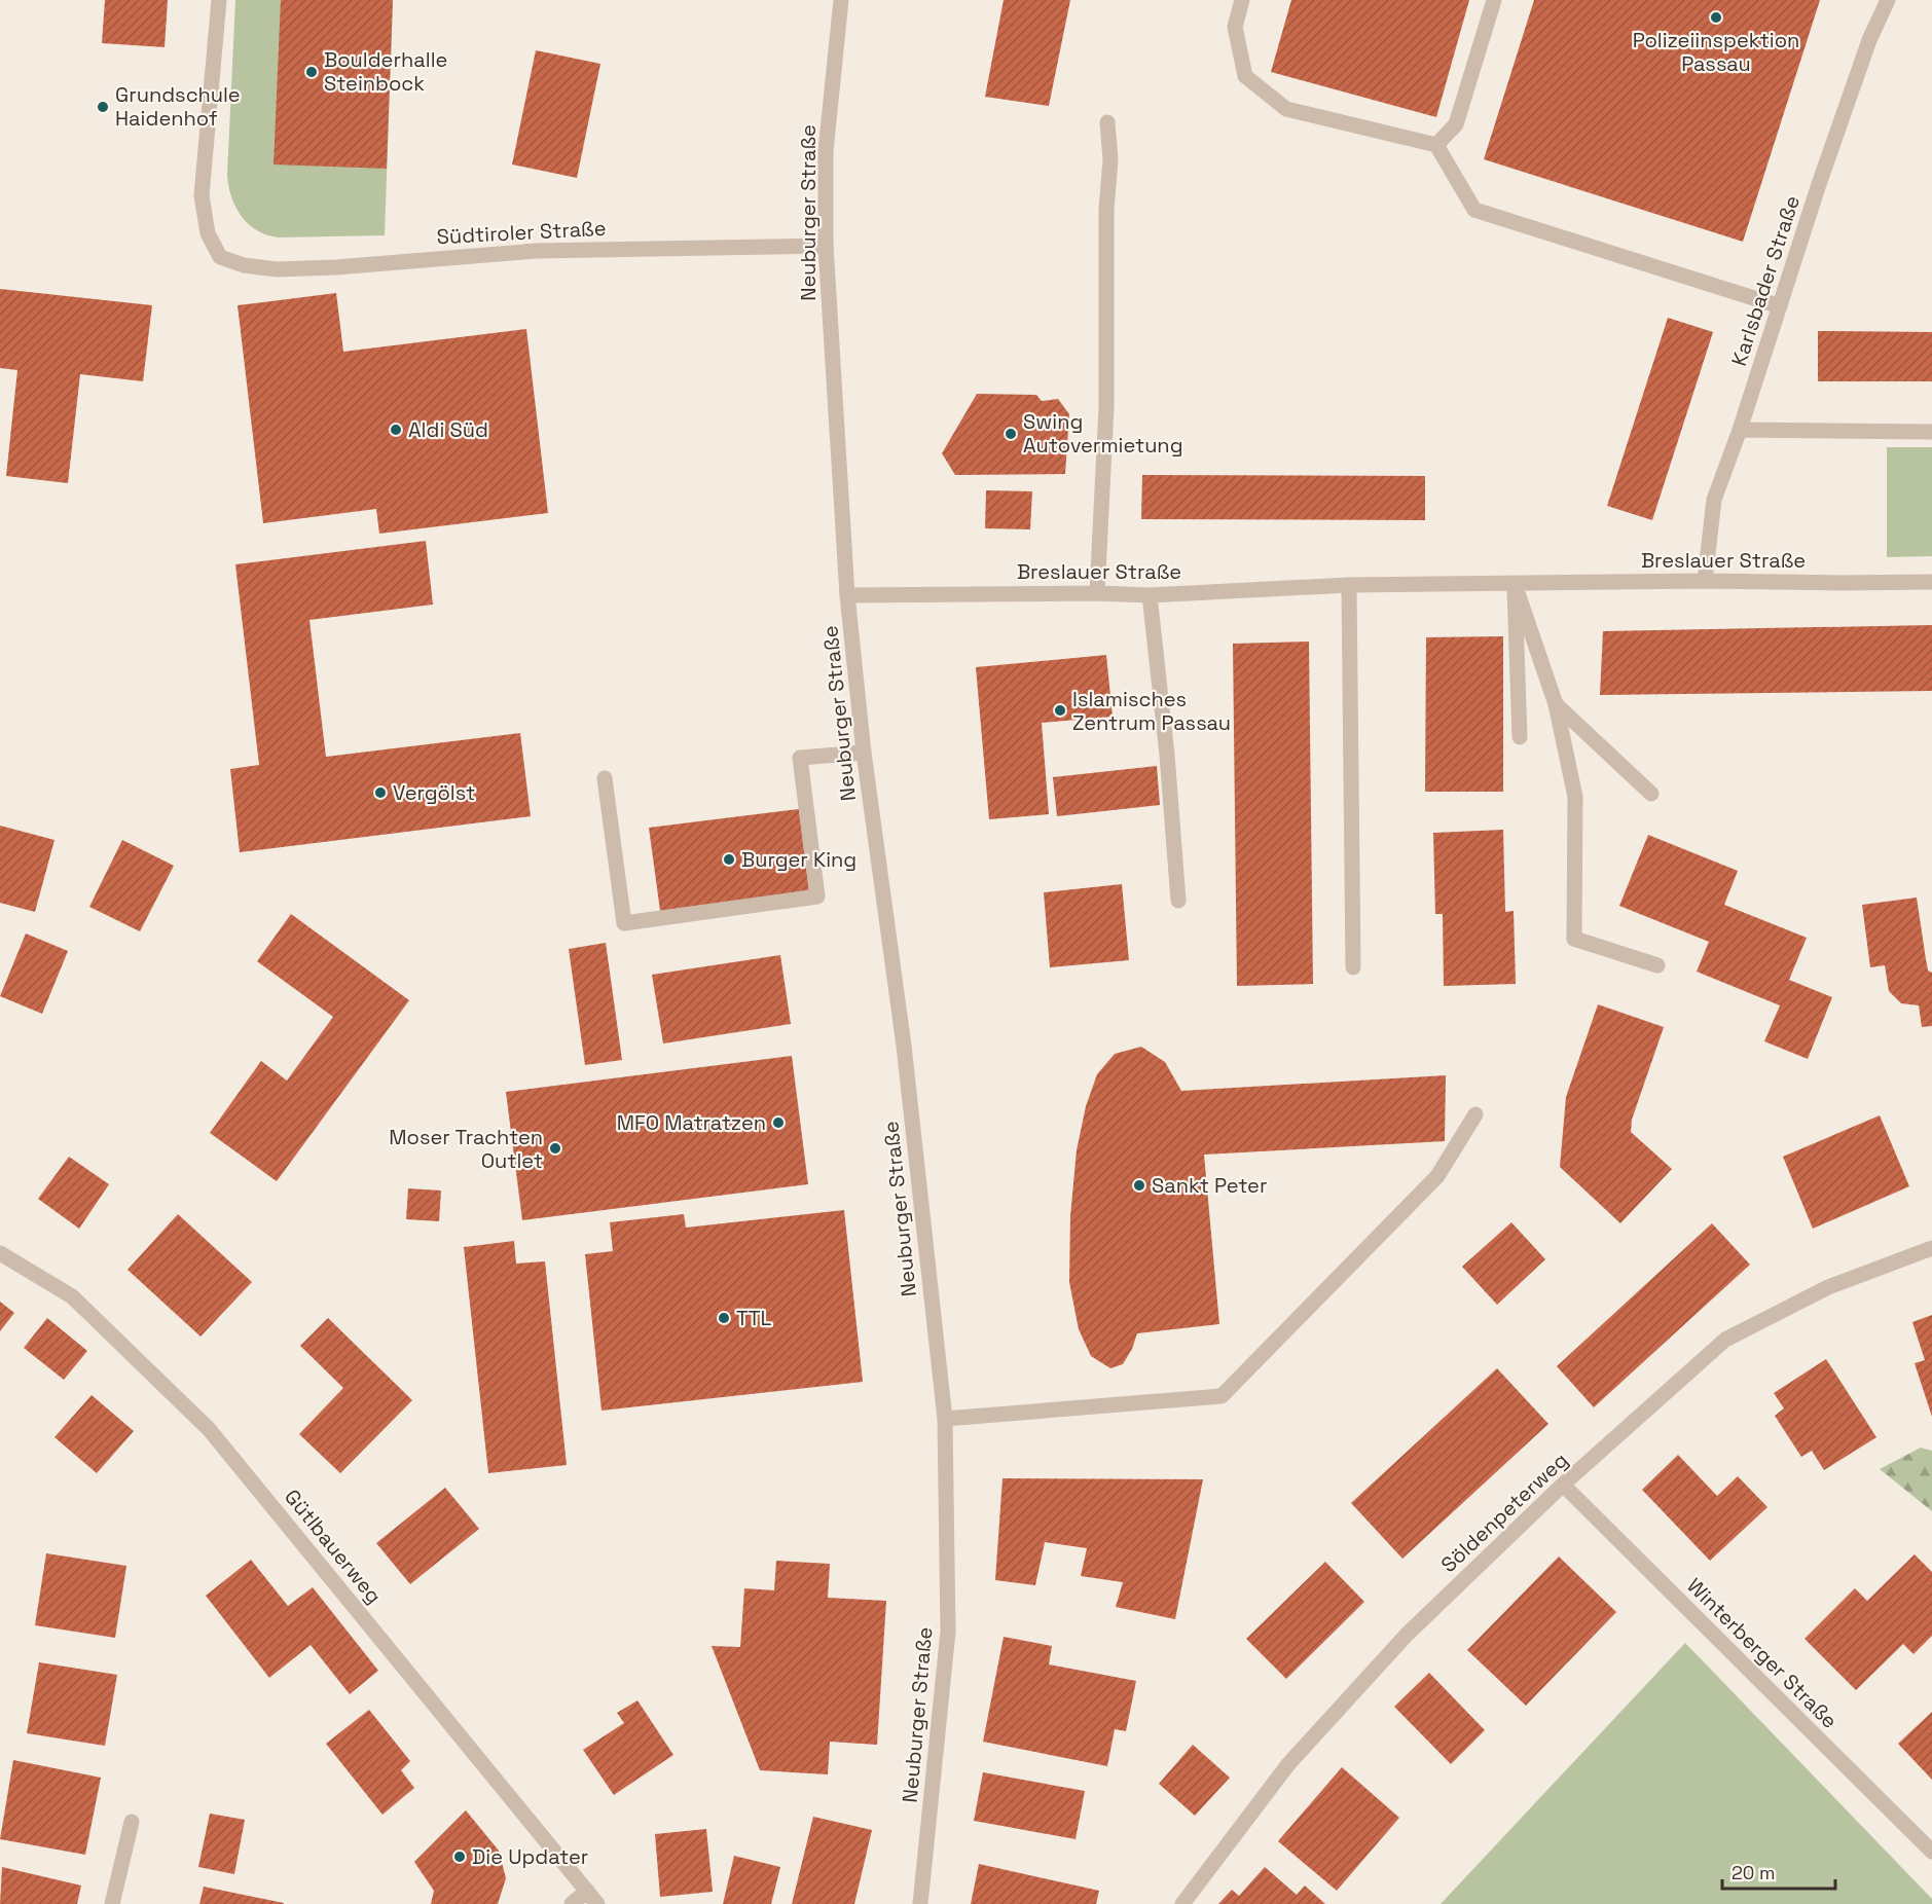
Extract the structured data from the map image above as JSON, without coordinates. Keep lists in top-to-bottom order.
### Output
{
  "streets": {
    "street": [
      "Neuburger Straße",
      "Südtiroler Straße",
      "Karlsbader Straße",
      "Breslauer Straße",
      "Söldenpeterweg",
      "Gütlbauerweg",
      "Winterberger Straße"
    ]
  },
  "crossings": [
    ["Neuburger Straße", "Südtiroler Straße"],
    ["Neuburger Straße", "Breslauer Straße"],
    ["Karlsbader Straße", "Breslauer Straße"],
    ["Söldenpeterweg", "Winterberger Straße"]
  ],
  "places": [
    "Polizeiinspektion Passau",
    "Boulderhalle Steinbock",
    "Grundschule Haidenhof",
    "Aldi Süd",
    "Swing Autovermietung",
    "Islamisches Zentrum Passau",
    "Vergölst",
    "Burger King",
    "MFO Matratzen",
    "Moser Trachten Outlet",
    "Sankt Peter",
    "TTL",
    "Die Updater"
  ],
  "scale_bar": "20 m"
}
